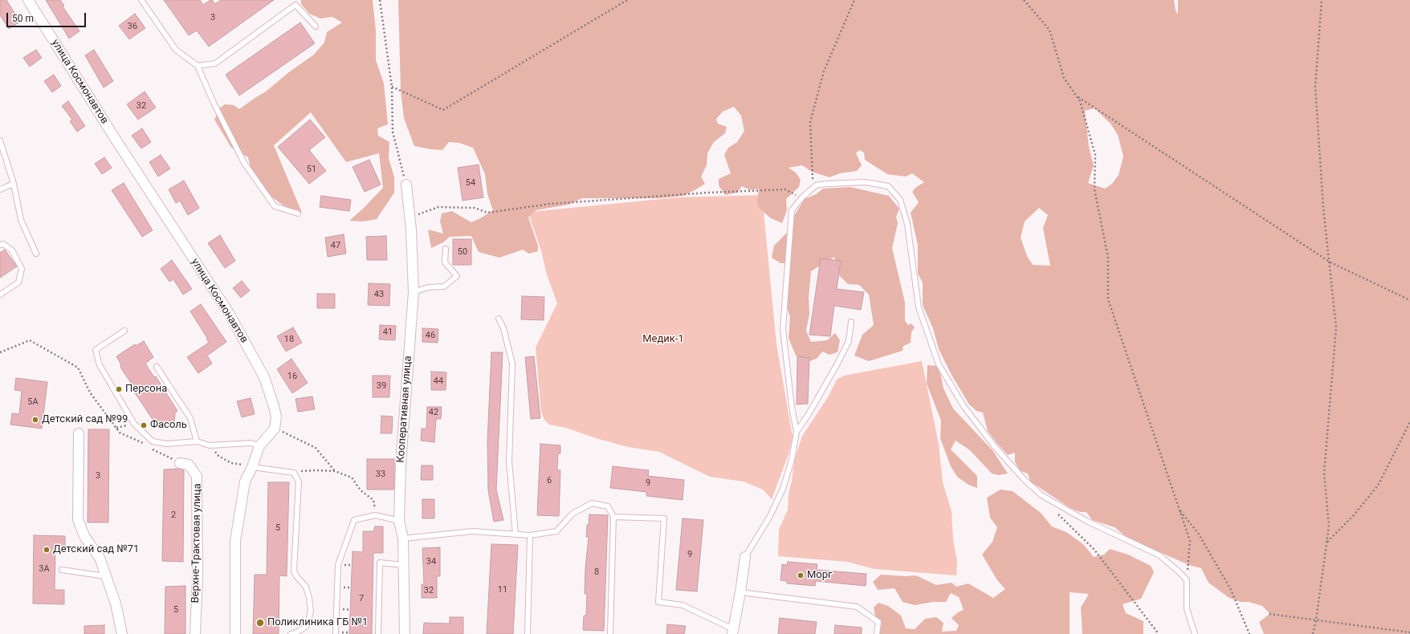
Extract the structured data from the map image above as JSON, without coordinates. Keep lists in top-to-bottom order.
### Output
{
  "streets": {
    "street": ["улица Космонавтов", "Кооперативная улица", "Верхне-Трактовая улица"]
  },
  "parks": ["Медик-1"],
  "places": [
    "Персона",
    "Детский сад №99",
    "Фасоль",
    "Детский сад №71",
    "Морг",
    "Поликлиника ГБ №1"
  ],
  "house_numbers": [
    "3",
    "36",
    "32",
    "51",
    "54",
    "47",
    "50",
    "43",
    "41",
    "46",
    "18",
    "16",
    "44",
    "39",
    "5А",
    "42",
    "33",
    "3",
    "6",
    "9",
    "2",
    "5",
    "9",
    "34",
    "3А",
    "8",
    "11",
    "32",
    "7",
    "5"
  ],
  "scale_bar": "50 m"
}
